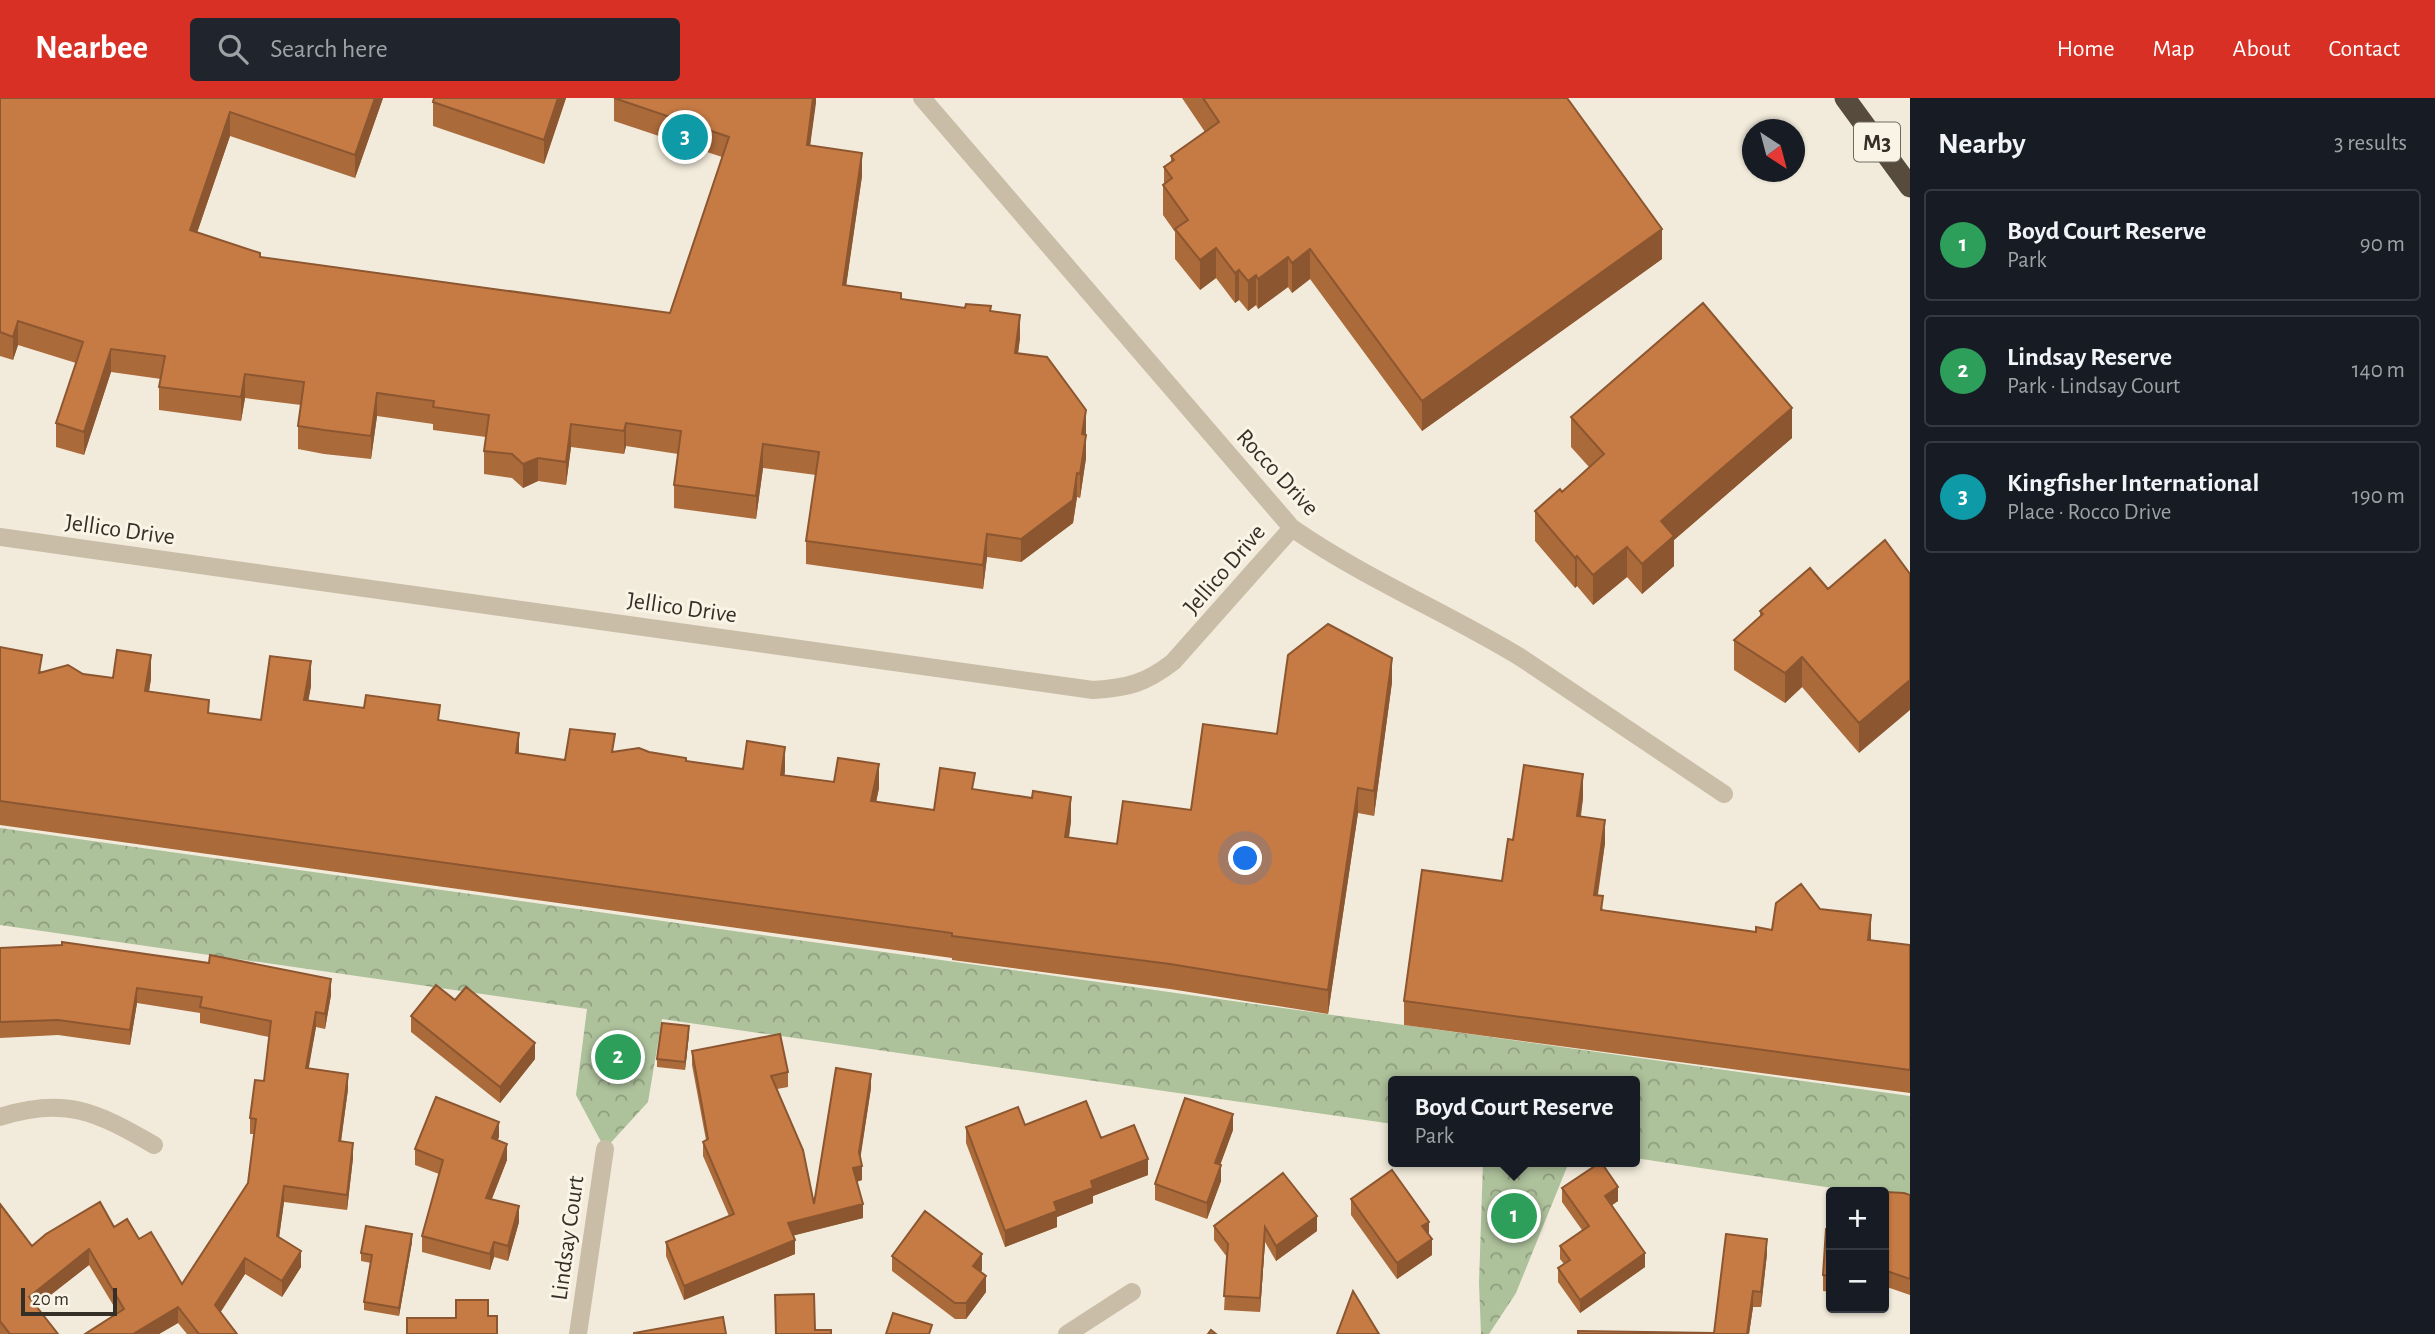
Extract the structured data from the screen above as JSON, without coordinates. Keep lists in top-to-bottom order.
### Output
{
  "streets": {
    "highway": ["M3"],
    "street": ["Rocco Drive", "Jellico Drive", "Lindsay Court"]
  },
  "crossings": [
    ["Rocco Drive", "Jellico Drive"]
  ],
  "scale_bar": "20 m",
  "north": "bottom right",
  "page": {
    "header": "Nearbee",
    "search": "Search here",
    "nav": [
      "Home",
      "Map",
      "About",
      "Contact"
    ],
    "heading": ["Nearby", "3 results"],
    "pins": ["3", "2", "1"],
    "list": [
      {
        "mark": "1",
        "name": "Boyd Court Reserve",
        "note": "Park",
        "value": "90 m"
      },
      {
        "mark": "2",
        "name": "Lindsay Reserve",
        "note": "Park · Lindsay Court",
        "value": "140 m"
      },
      {
        "mark": "3",
        "name": "Kingfisher International",
        "note": "Place · Rocco Drive",
        "value": "190 m"
      }
    ],
    "popup": ["Boyd Court Reserve", "Park"],
    "map_buttons": ["+", "−"],
    "scale": "20 m"
  }
}
